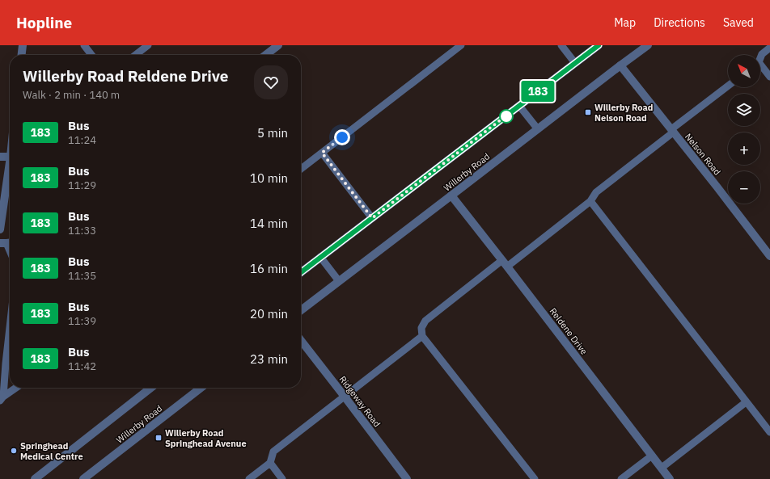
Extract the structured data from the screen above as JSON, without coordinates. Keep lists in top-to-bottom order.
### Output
{
  "streets": {
    "street": [
      "Nelson Road",
      "Willerby Road",
      "Reldene Drive",
      "Ridgeway Road"
    ]
  },
  "crossings": [
    ["Nelson Road", "Willerby Road"],
    ["Willerby Road", "Reldene Drive"]
  ],
  "places": {
    "transit": ["Willerby Road Nelson Road", "Willerby Road Springhead Avenue"],
    "other": ["Springhead Medical Centre"]
  },
  "lines": ["bus line 183"],
  "north": "top left",
  "page": {
    "header": "Hopline",
    "nav": ["Map", "Directions", "Saved"],
    "on_map": "183",
    "map_buttons": ["+", "−"],
    "heading": ["Willerby Road Reldene Drive", "Walk · 2 min · 140 m"],
    "list": [
      {
        "mark": "183",
        "name": "Bus",
        "note": "11:24",
        "value": "5 min"
      },
      {
        "mark": "183",
        "name": "Bus",
        "note": "11:29",
        "value": "10 min"
      },
      {
        "mark": "183",
        "name": "Bus",
        "note": "11:33",
        "value": "14 min"
      },
      {
        "mark": "183",
        "name": "Bus",
        "note": "11:35",
        "value": "16 min"
      },
      {
        "mark": "183",
        "name": "Bus",
        "note": "11:39",
        "value": "20 min"
      },
      {
        "mark": "183",
        "name": "Bus",
        "note": "11:42",
        "value": "23 min"
      }
    ]
  }
}
